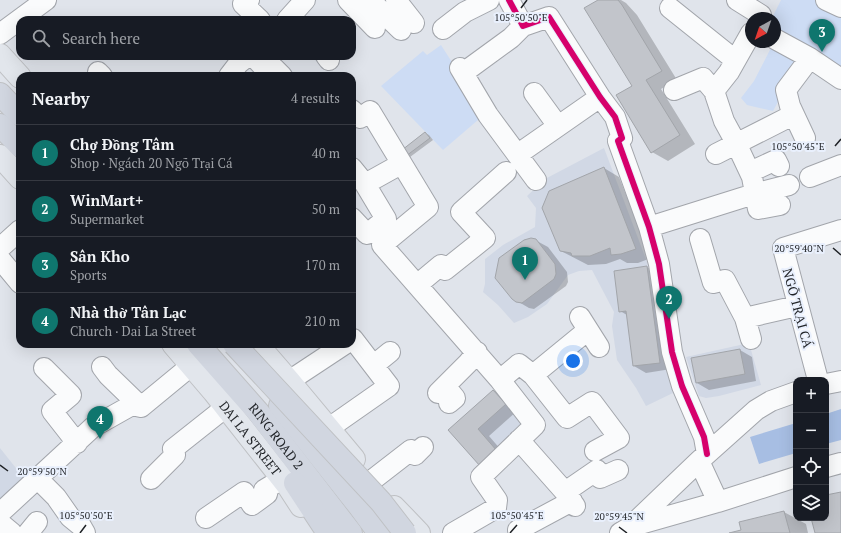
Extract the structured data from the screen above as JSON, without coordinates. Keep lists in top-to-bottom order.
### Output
{
  "streets": {
    "highway": ["RING ROAD 2"],
    "main road": ["DAI LA STREET"],
    "street": ["NGÕ TRẠI CÁ"]
  },
  "crossings": [
    ["RING ROAD 2", "DAI LA STREET"]
  ],
  "north": "bottom left",
  "page": {
    "search": "Search here",
    "pins": [
      "3",
      "1",
      "2",
      "4"
    ],
    "heading": ["Nearby", "4 results"],
    "list": [
      {
        "mark": "1",
        "name": "Chợ Đồng Tâm",
        "note": "Shop · Ngách 20 Ngõ Trại Cá",
        "value": "40 m"
      },
      {
        "mark": "2",
        "name": "WinMart+",
        "note": "Supermarket",
        "value": "50 m"
      },
      {
        "mark": "3",
        "name": "Sân Kho",
        "note": "Sports",
        "value": "170 m"
      },
      {
        "mark": "4",
        "name": "Nhà thờ Tân Lạc",
        "note": "Church · Dai La Street",
        "value": "210 m"
      }
    ],
    "map_buttons": ["+", "−"]
  },
  "coordinates": [
    "105°50'50\"E",
    "105°50'45\"E",
    "20°59'40\"N",
    "20°59'50\"N",
    "20°59'45\"N"
  ]
}
